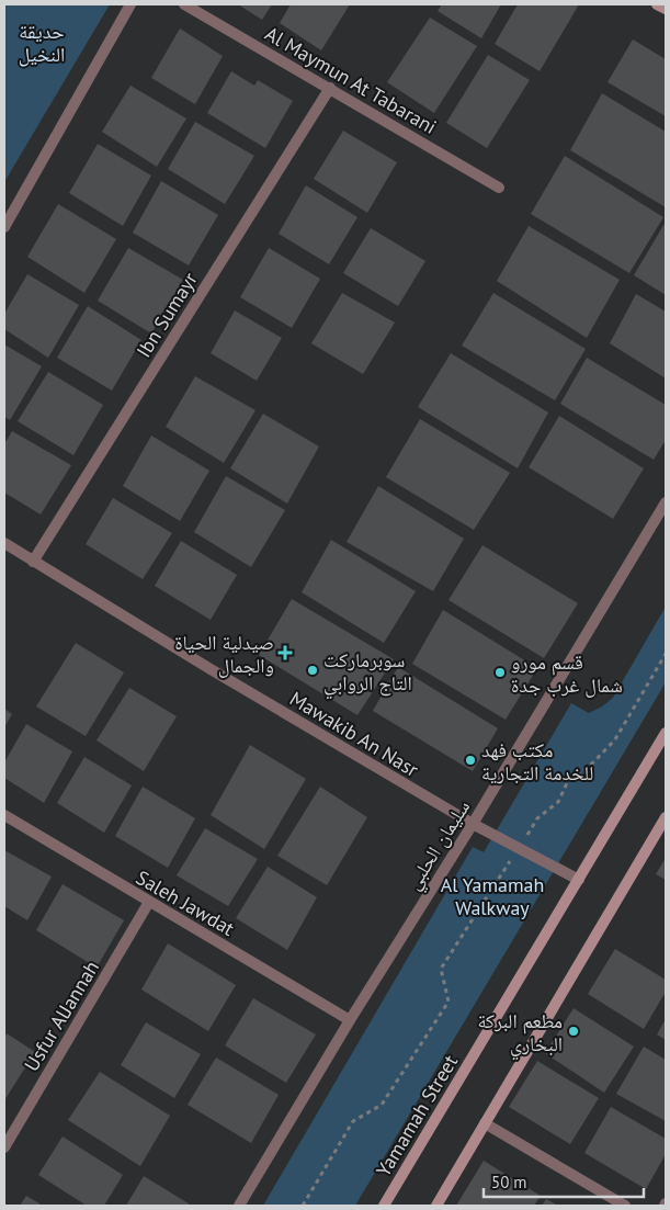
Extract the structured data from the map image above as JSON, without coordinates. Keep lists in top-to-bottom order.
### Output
{
  "streets": {
    "main road": ["Yamamah Street"],
    "street": [
      "Al Maymun At Tabarani",
      "Ibn Sumayr",
      "Mawakib An Nasr",
      "سليمان الحلبي",
      "Saleh Jawdat",
      "Usfur AlJannah"
    ]
  },
  "crossings": [
    ["Al Maymun At Tabarani", "Ibn Sumayr"],
    ["Ibn Sumayr", "Mawakib An Nasr"],
    ["Mawakib An Nasr", "سليمان الحلبي"],
    ["Mawakib An Nasr", "Yamamah Street"],
    ["سليمان الحلبي", "Saleh Jawdat"],
    ["Saleh Jawdat", "Usfur AlJannah"]
  ],
  "parks": ["حديقة النخيل", "Al Yamamah Walkway"],
  "places": {
    "health": ["صيدلية الحياة والجمال"],
    "other": [
      "سوبرماركت التاج الروابي",
      "قسم مورو شمال غرب جدة",
      "مكتب فهد للخدمة التجارية",
      "مطعم البركة البخاري"
    ]
  },
  "scale_bar": "50 m"
}
